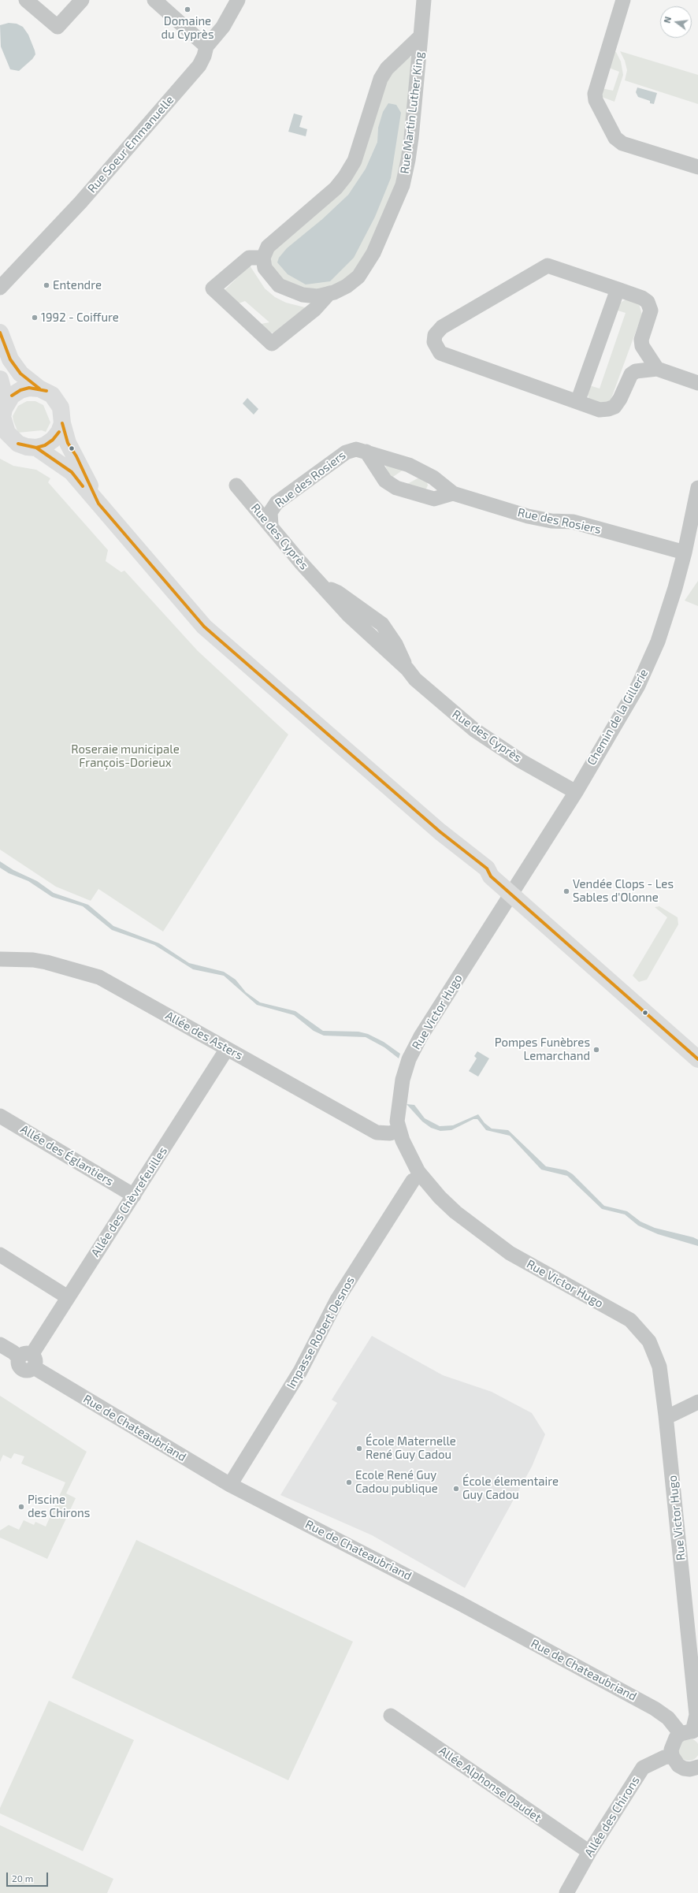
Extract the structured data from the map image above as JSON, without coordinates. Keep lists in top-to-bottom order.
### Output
{
  "streets": {
    "street": [
      "Rue Martin Luther King",
      "Rue Soeur Emmanuelle",
      "Rue des Rosiers",
      "Rue des Cyprès",
      "Chemin de la Gillerie",
      "Rue Victor Hugo",
      "Allée des Asters",
      "Allée des Églantiers",
      "Allée des Chèvrefeuilles",
      "Impasse Robert Desnos",
      "Rue de Chateaubriand",
      "Allée Alphonse Daudet",
      "Allée des Chirons"
    ]
  },
  "crossings": [
    ["Rue des Rosiers", "Rue des Cyprès"],
    ["Rue des Rosiers", "Chemin de la Gillerie"],
    ["Rue des Cyprès", "Chemin de la Gillerie"],
    ["Chemin de la Gillerie", "Rue Victor Hugo"],
    ["Rue Victor Hugo", "Allée des Asters"],
    ["Rue Victor Hugo", "Rue de Chateaubriand"],
    ["Rue Victor Hugo", "Allée des Chirons"],
    ["Allée des Asters", "Allée des Chèvrefeuilles"],
    ["Allée des Églantiers", "Allée des Chèvrefeuilles"],
    ["Allée des Chèvrefeuilles", "Rue de Chateaubriand"],
    ["Impasse Robert Desnos", "Rue de Chateaubriand"],
    ["Allée Alphonse Daudet", "Allée des Chirons"]
  ],
  "parks": ["Roseraie municipale François-Dorieux"],
  "places": [
    "Domaine du Cyprès",
    "Entendre",
    "1992 - Coiffure",
    "Vendée Clops - Les Sables d'Olonne",
    "Pompes Funèbres Lemarchand",
    "École Maternelle René Guy Cadou",
    "Ecole René Guy Cadou publique",
    "École élementaire Guy Cadou",
    "Piscine des Chirons"
  ],
  "scale_bar": "20 m",
  "north": "left"
}
